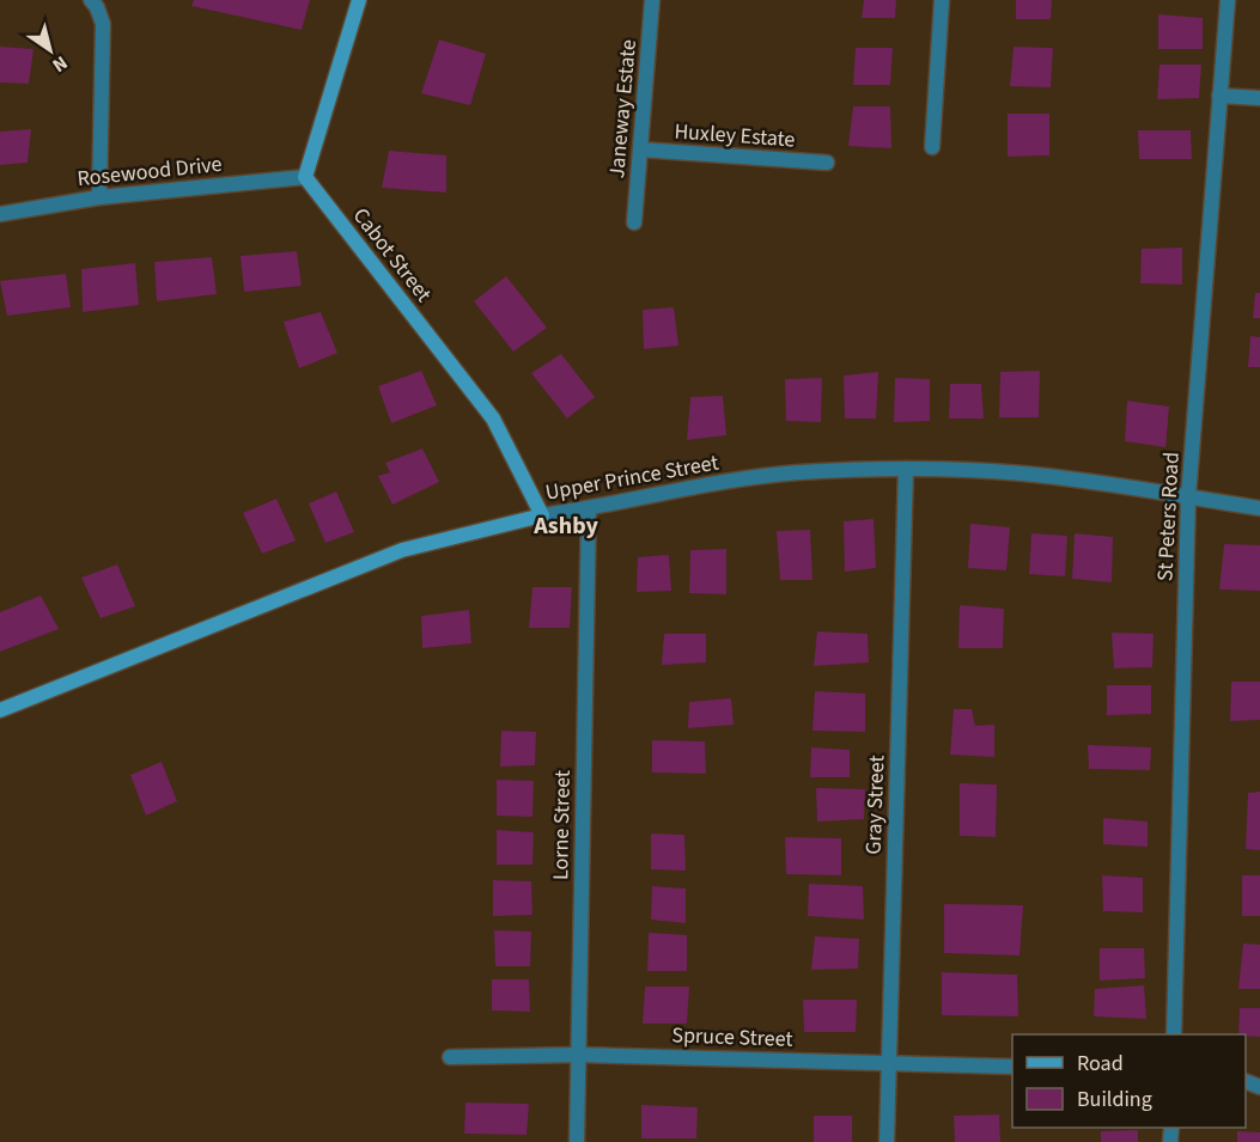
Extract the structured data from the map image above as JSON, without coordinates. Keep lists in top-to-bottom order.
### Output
{
  "streets": {
    "street": [
      "Janeway Estate",
      "Huxley Estate",
      "Rosewood Drive",
      "Cabot Street",
      "Upper Prince Street",
      "St Peters Road",
      "Gray Street",
      "Lorne Street",
      "Spruce Street"
    ]
  },
  "crossings": [
    ["Janeway Estate", "Huxley Estate"],
    ["Rosewood Drive", "Cabot Street"],
    ["Cabot Street", "Upper Prince Street"],
    ["Upper Prince Street", "St Peters Road"],
    ["Upper Prince Street", "Gray Street"],
    ["Upper Prince Street", "Lorne Street"],
    ["Gray Street", "Spruce Street"],
    ["Lorne Street", "Spruce Street"]
  ],
  "districts": ["Ashby"],
  "legend": ["Road", "Building"],
  "north": "bottom right"
}
